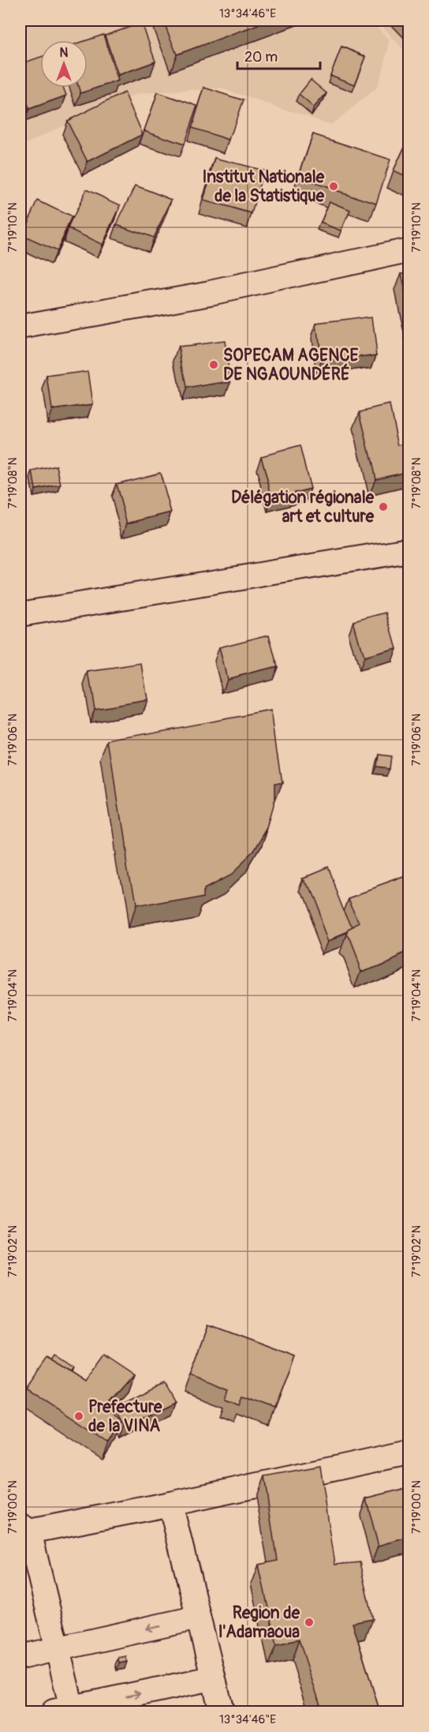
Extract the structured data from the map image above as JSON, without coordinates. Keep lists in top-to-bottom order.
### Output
{
  "places": [
    "Institut Nationale de la Statistique",
    "SOPECAM AGENCE DE NGAOUNDÉRÉ",
    "Délégation régionale art et culture",
    "Prefecture de la VINA",
    "Region de l'Adamaoua"
  ],
  "scale_bar": "20 m",
  "north": "top",
  "coordinates": [
    "13°34'46\"E",
    "7°19'10\"N",
    "7°19'08\"N",
    "7°19'06\"N",
    "7°19'04\"N",
    "7°19'02\"N",
    "7°19'00\"N"
  ]
}
